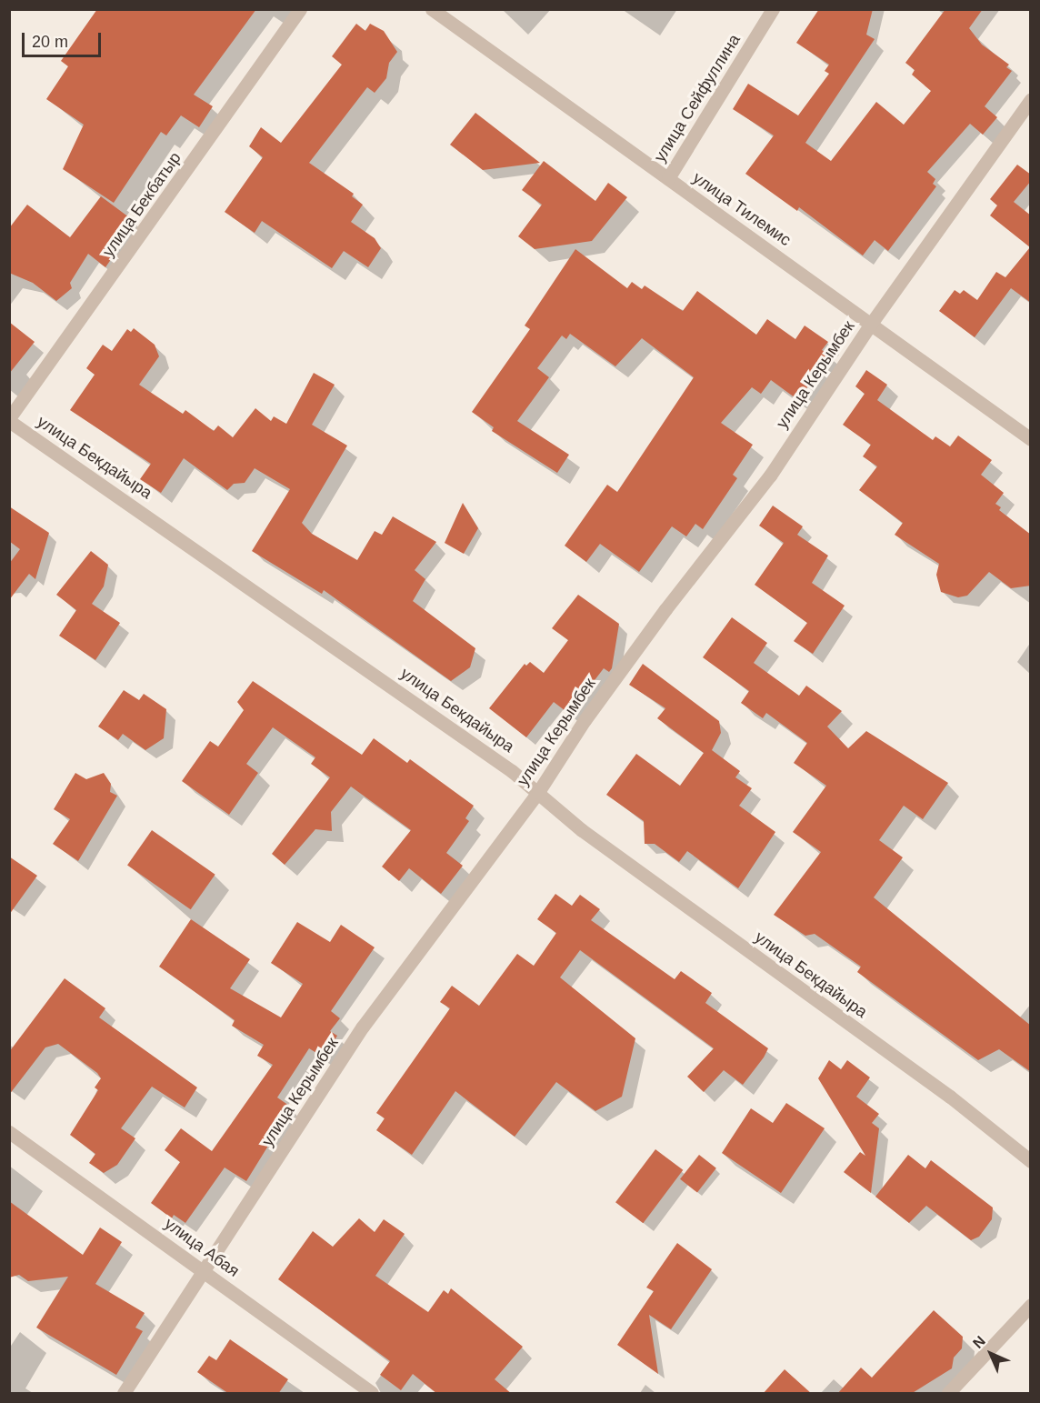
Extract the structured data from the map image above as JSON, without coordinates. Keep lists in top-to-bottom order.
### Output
{
  "streets": {
    "street": [
      "улица Сейфуллина",
      "улица Бекбатыр",
      "улица Тилемис",
      "улица Керымбек",
      "улица Бекдайыра",
      "улица Абая"
    ]
  },
  "crossings": [
    ["улица Сейфуллина", "улица Тилемис"],
    ["улица Бекбатыр", "улица Бекдайыра"],
    ["улица Тилемис", "улица Керымбек"],
    ["улица Керымбек", "улица Бекдайыра"],
    ["улица Керымбек", "улица Абая"]
  ],
  "scale_bar": "20 m",
  "north": "top left"
}
